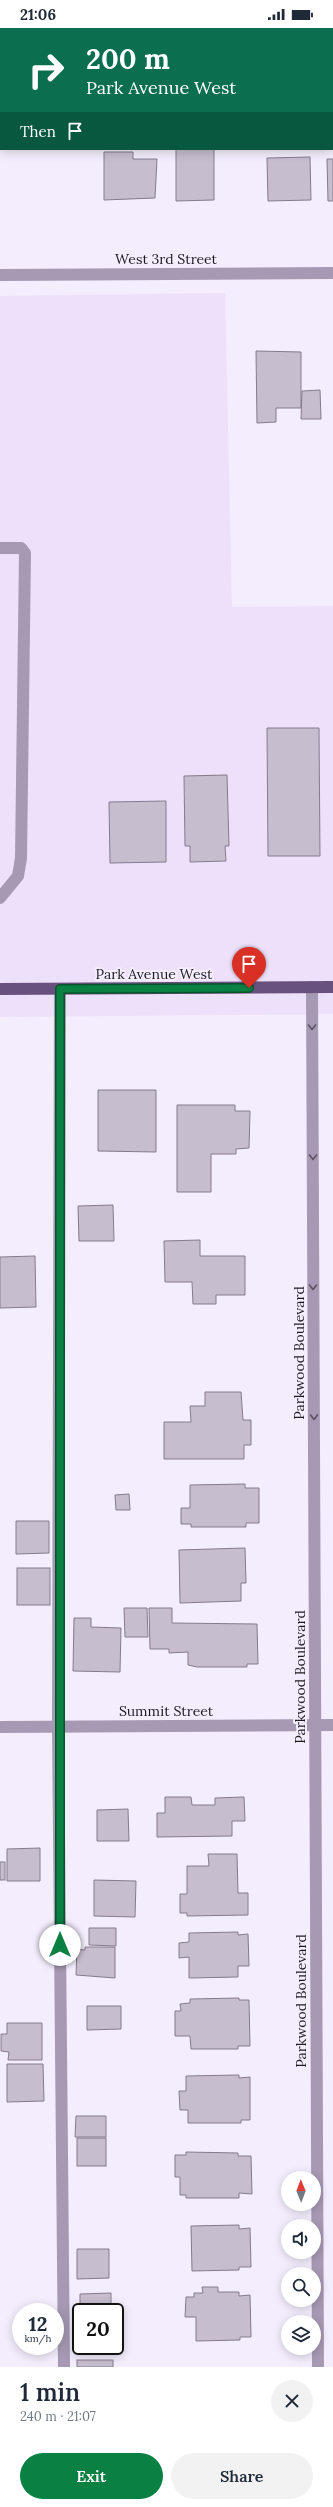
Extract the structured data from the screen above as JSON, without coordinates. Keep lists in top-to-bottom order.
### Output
{
  "streets": {
    "main road": ["Park Avenue West"],
    "street": ["West 3rd Street", "Parkwood Boulevard", "Summit Street"]
  },
  "crossings": [
    ["Park Avenue West", "Parkwood Boulevard"],
    ["Parkwood Boulevard", "Summit Street"]
  ],
  "one_way": ["Parkwood Boulevard"],
  "north": "top",
  "page": {
    "status": "21:06",
    "turn": ["200 m", "Park Avenue West"],
    "then": "Then",
    "speed": "12 km/h",
    "limit": "20",
    "heading": ["1 min", "240 m · 21:07"],
    "buttons": ["Exit", "Share"]
  }
}
